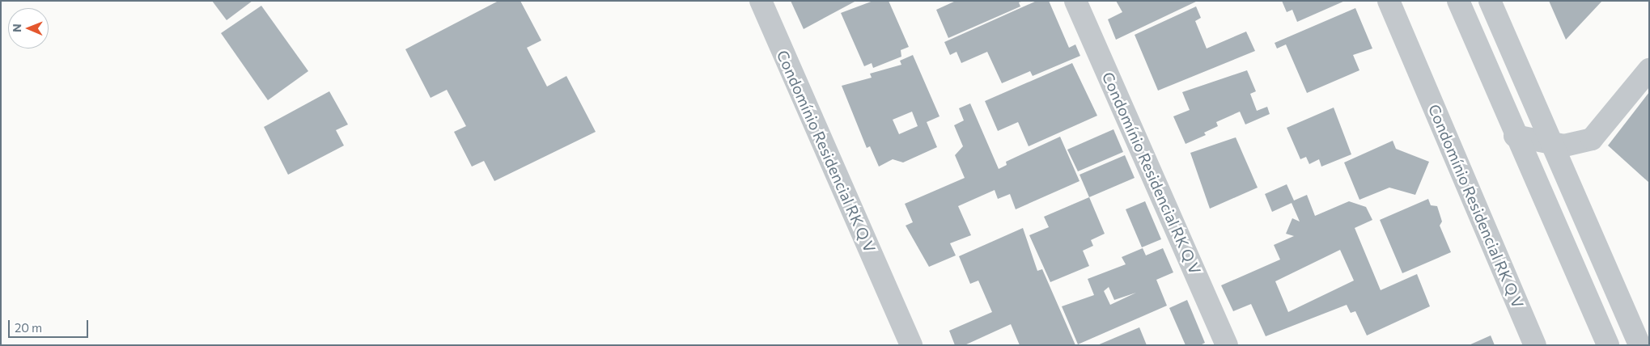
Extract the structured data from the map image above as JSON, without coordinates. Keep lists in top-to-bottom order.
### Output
{
  "streets": {
    "street": ["Condomínio Residencial RK Q V"]
  },
  "scale_bar": "20 m",
  "north": "left"
}
